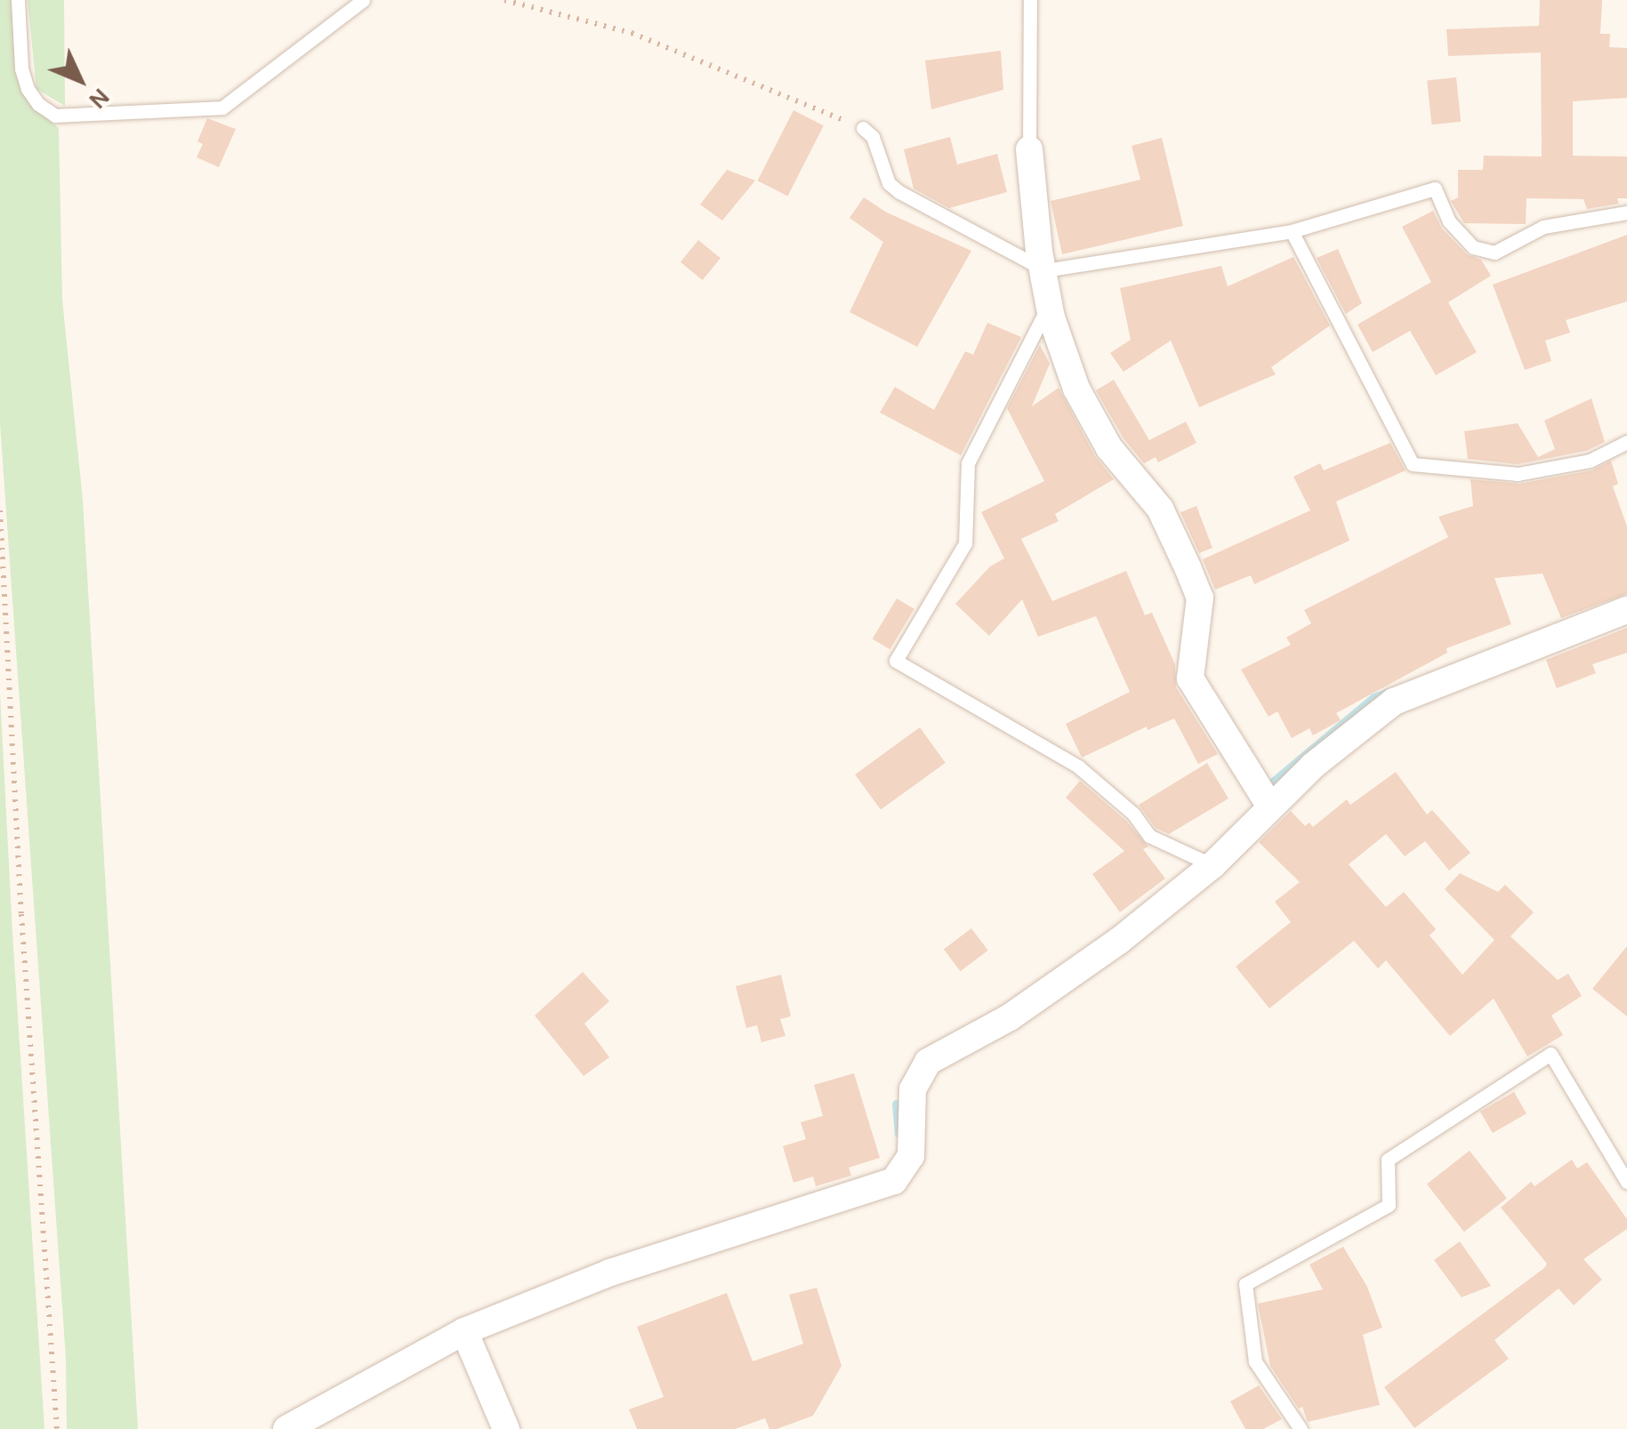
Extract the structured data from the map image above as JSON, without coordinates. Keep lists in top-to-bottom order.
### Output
{
  "north": "bottom right"
}
